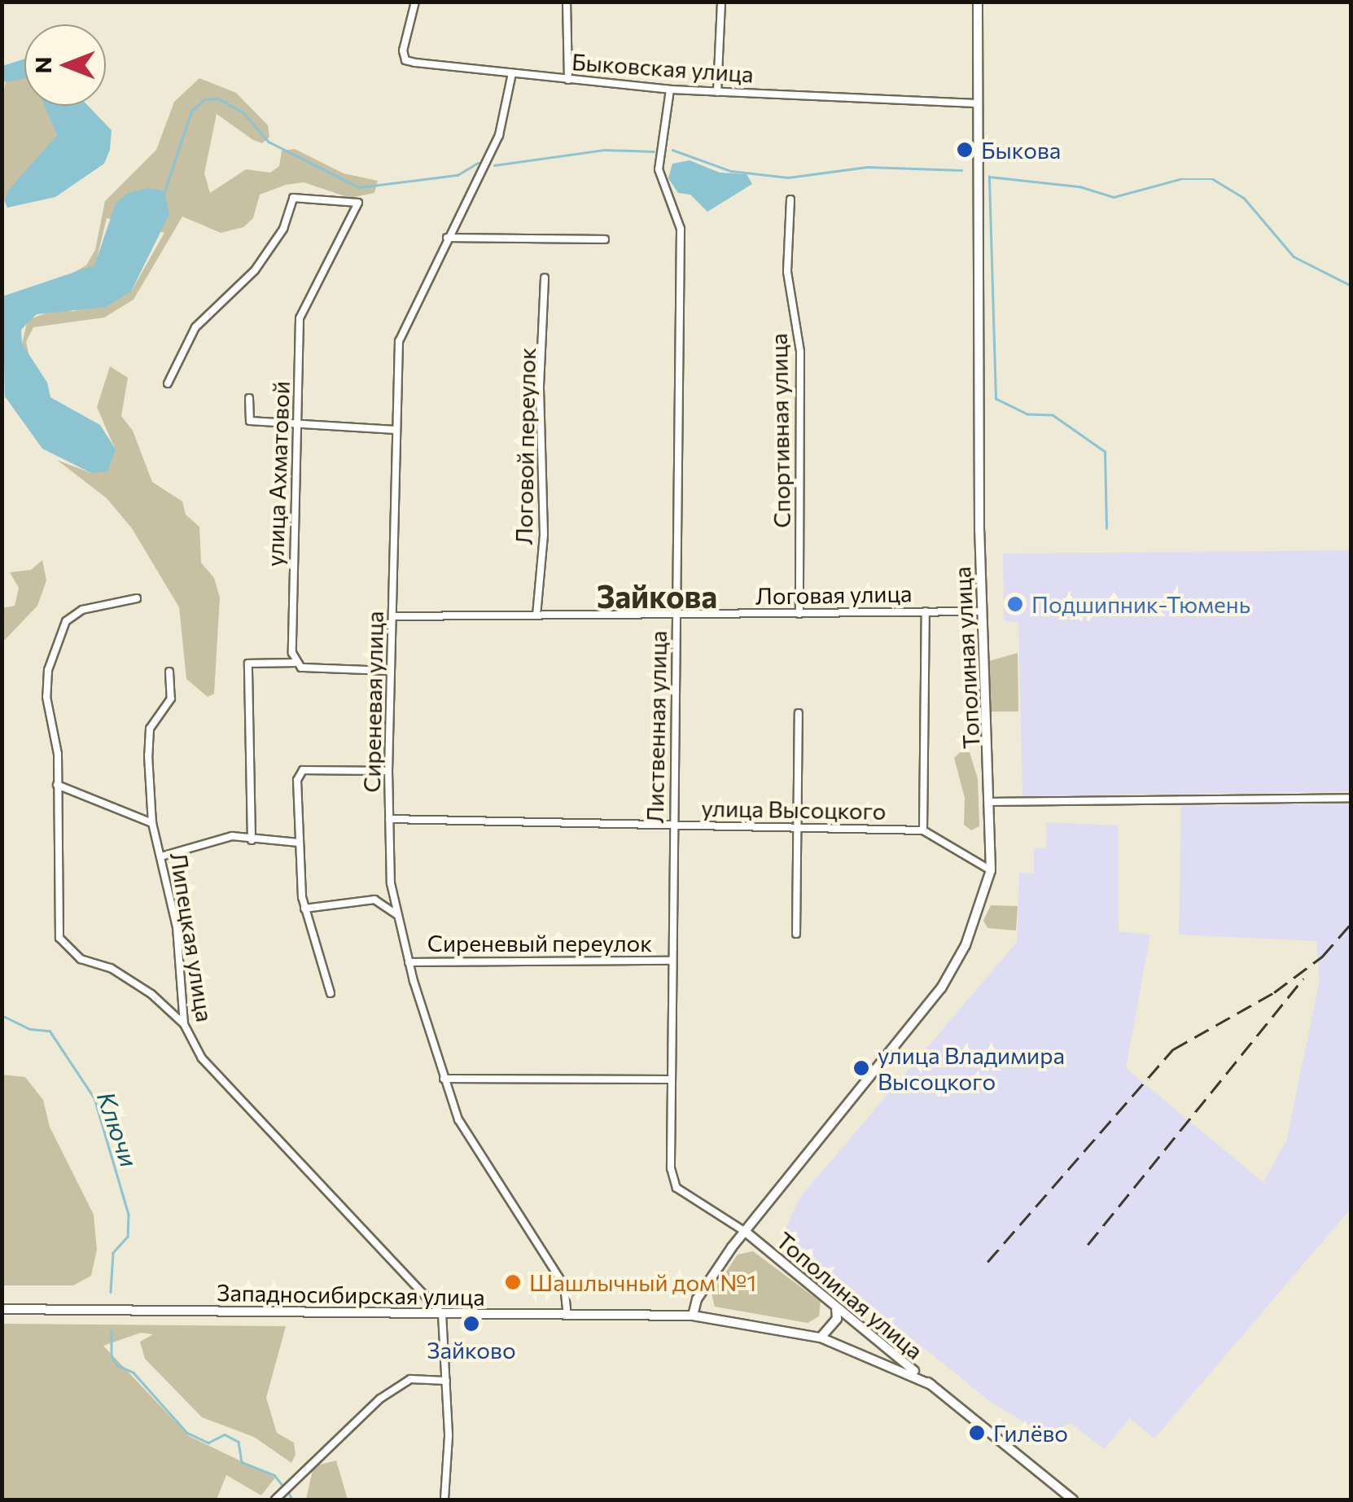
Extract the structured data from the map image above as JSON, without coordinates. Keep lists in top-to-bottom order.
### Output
{
  "streets": {
    "main road": ["Тополиная улица", "Западносибирская улица"],
    "street": [
      "Быковская улица",
      "Спортивная улица",
      "Логовой переулок",
      "улица Ахматовой",
      "Логовая улица",
      "Сиреневая улица",
      "Лиственная улица",
      "улица Высоцкого",
      "Липецкая улица",
      "Сиреневый переулок"
    ]
  },
  "crossings": [
    ["Быковская улица", "Тополиная улица"],
    ["Быковская улица", "Сиреневая улица"],
    ["Быковская улица", "Лиственная улица"],
    ["Спортивная улица", "Логовая улица"],
    ["Логовой переулок", "Логовая улица"],
    ["Логовая улица", "Тополиная улица"],
    ["Логовая улица", "Сиреневая улица"],
    ["Логовая улица", "Лиственная улица"],
    ["Тополиная улица", "Лиственная улица"],
    ["Тополиная улица", "улица Высоцкого"],
    ["Тополиная улица", "Западносибирская улица"],
    ["Сиреневая улица", "улица Высоцкого"],
    ["Сиреневая улица", "Сиреневый переулок"],
    ["Сиреневая улица", "Западносибирская улица"],
    ["Лиственная улица", "улица Высоцкого"],
    ["Лиственная улица", "Сиреневый переулок"],
    ["Липецкая улица", "Западносибирская улица"]
  ],
  "districts": ["Зайкова"],
  "water": ["Ключи"],
  "places": [
    "Быкова",
    "Подшипник-Тюмень",
    "улица Владимира Высоцкого",
    "Шашлычный дом №1",
    "Зайково",
    "Гилёво"
  ],
  "north": "left"
}
